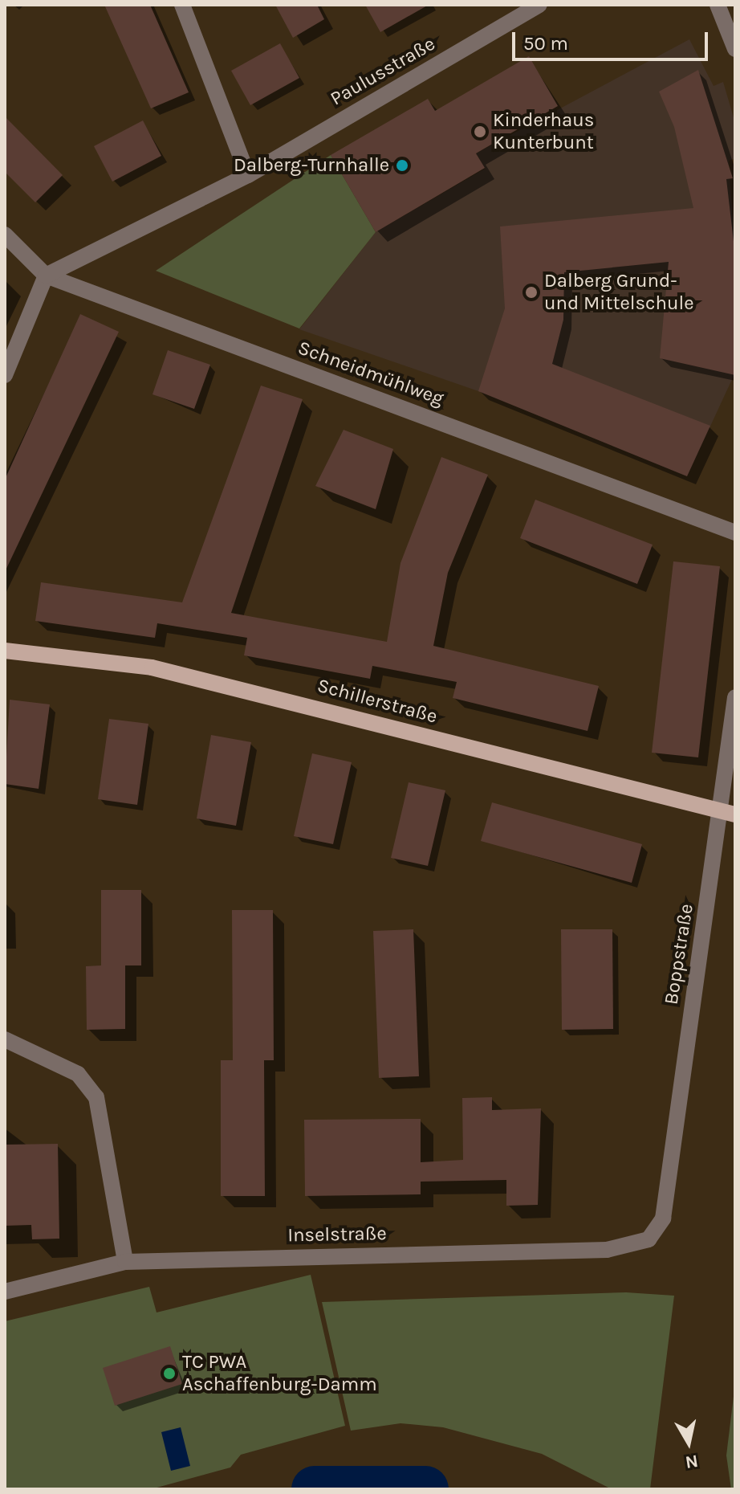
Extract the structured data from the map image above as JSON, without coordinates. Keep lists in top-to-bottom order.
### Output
{
  "streets": {
    "main road": ["Schillerstraße"],
    "street": [
      "Paulusstraße",
      "Schneidmühlweg",
      "Boppstraße",
      "Inselstraße"
    ]
  },
  "crossings": [
    ["Paulusstraße", "Schneidmühlweg"],
    ["Schillerstraße", "Boppstraße"],
    ["Boppstraße", "Inselstraße"]
  ],
  "places": [
    "Kinderhaus Kunterbunt",
    "Dalberg-Turnhalle",
    "Dalberg Grund- und Mittelschule",
    "TC PWA Aschaffenburg-Damm"
  ],
  "scale_bar": "50 m",
  "north": "bottom"
}
